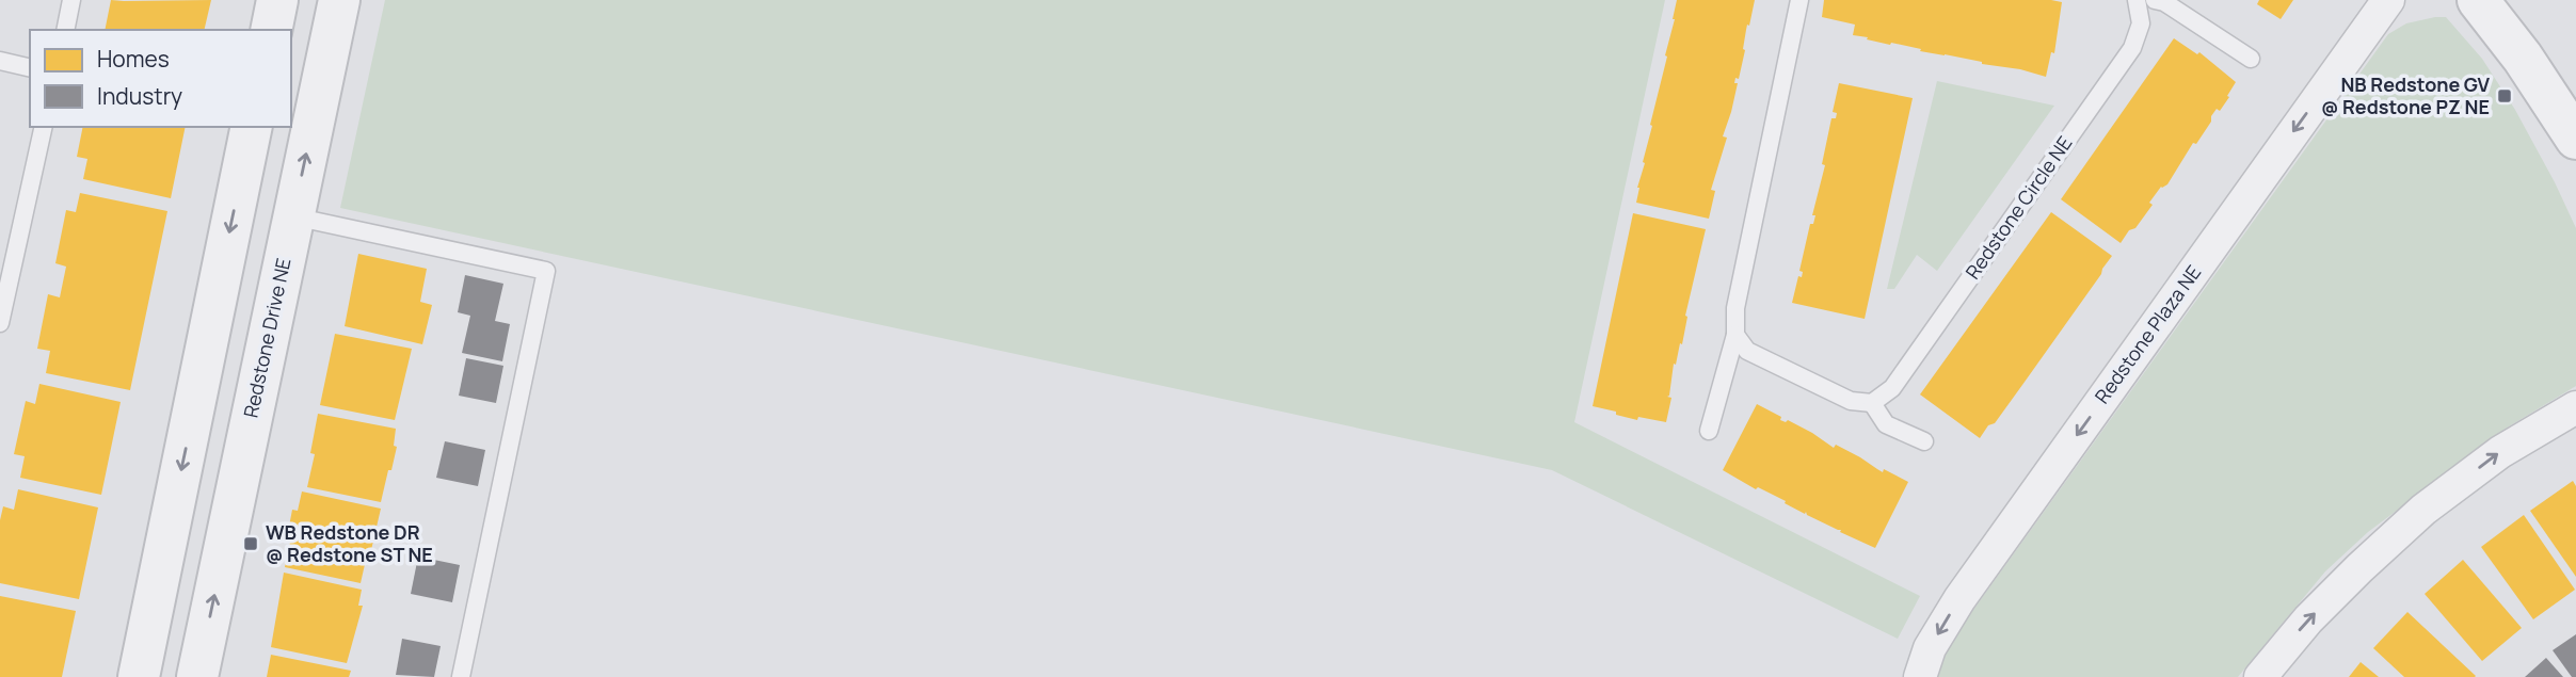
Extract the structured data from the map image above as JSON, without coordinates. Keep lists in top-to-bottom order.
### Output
{
  "streets": {
    "street": ["Redstone Plaza NE", "Redstone Drive NE"],
    "lane": ["Redstone Circle NE"]
  },
  "one_way": ["Redstone Plaza NE"],
  "places": {
    "transit": ["NB Redstone GV @ Redstone PZ NE", "WB Redstone DR @ Redstone ST NE"]
  },
  "legend": ["Homes", "Industry"]
}
